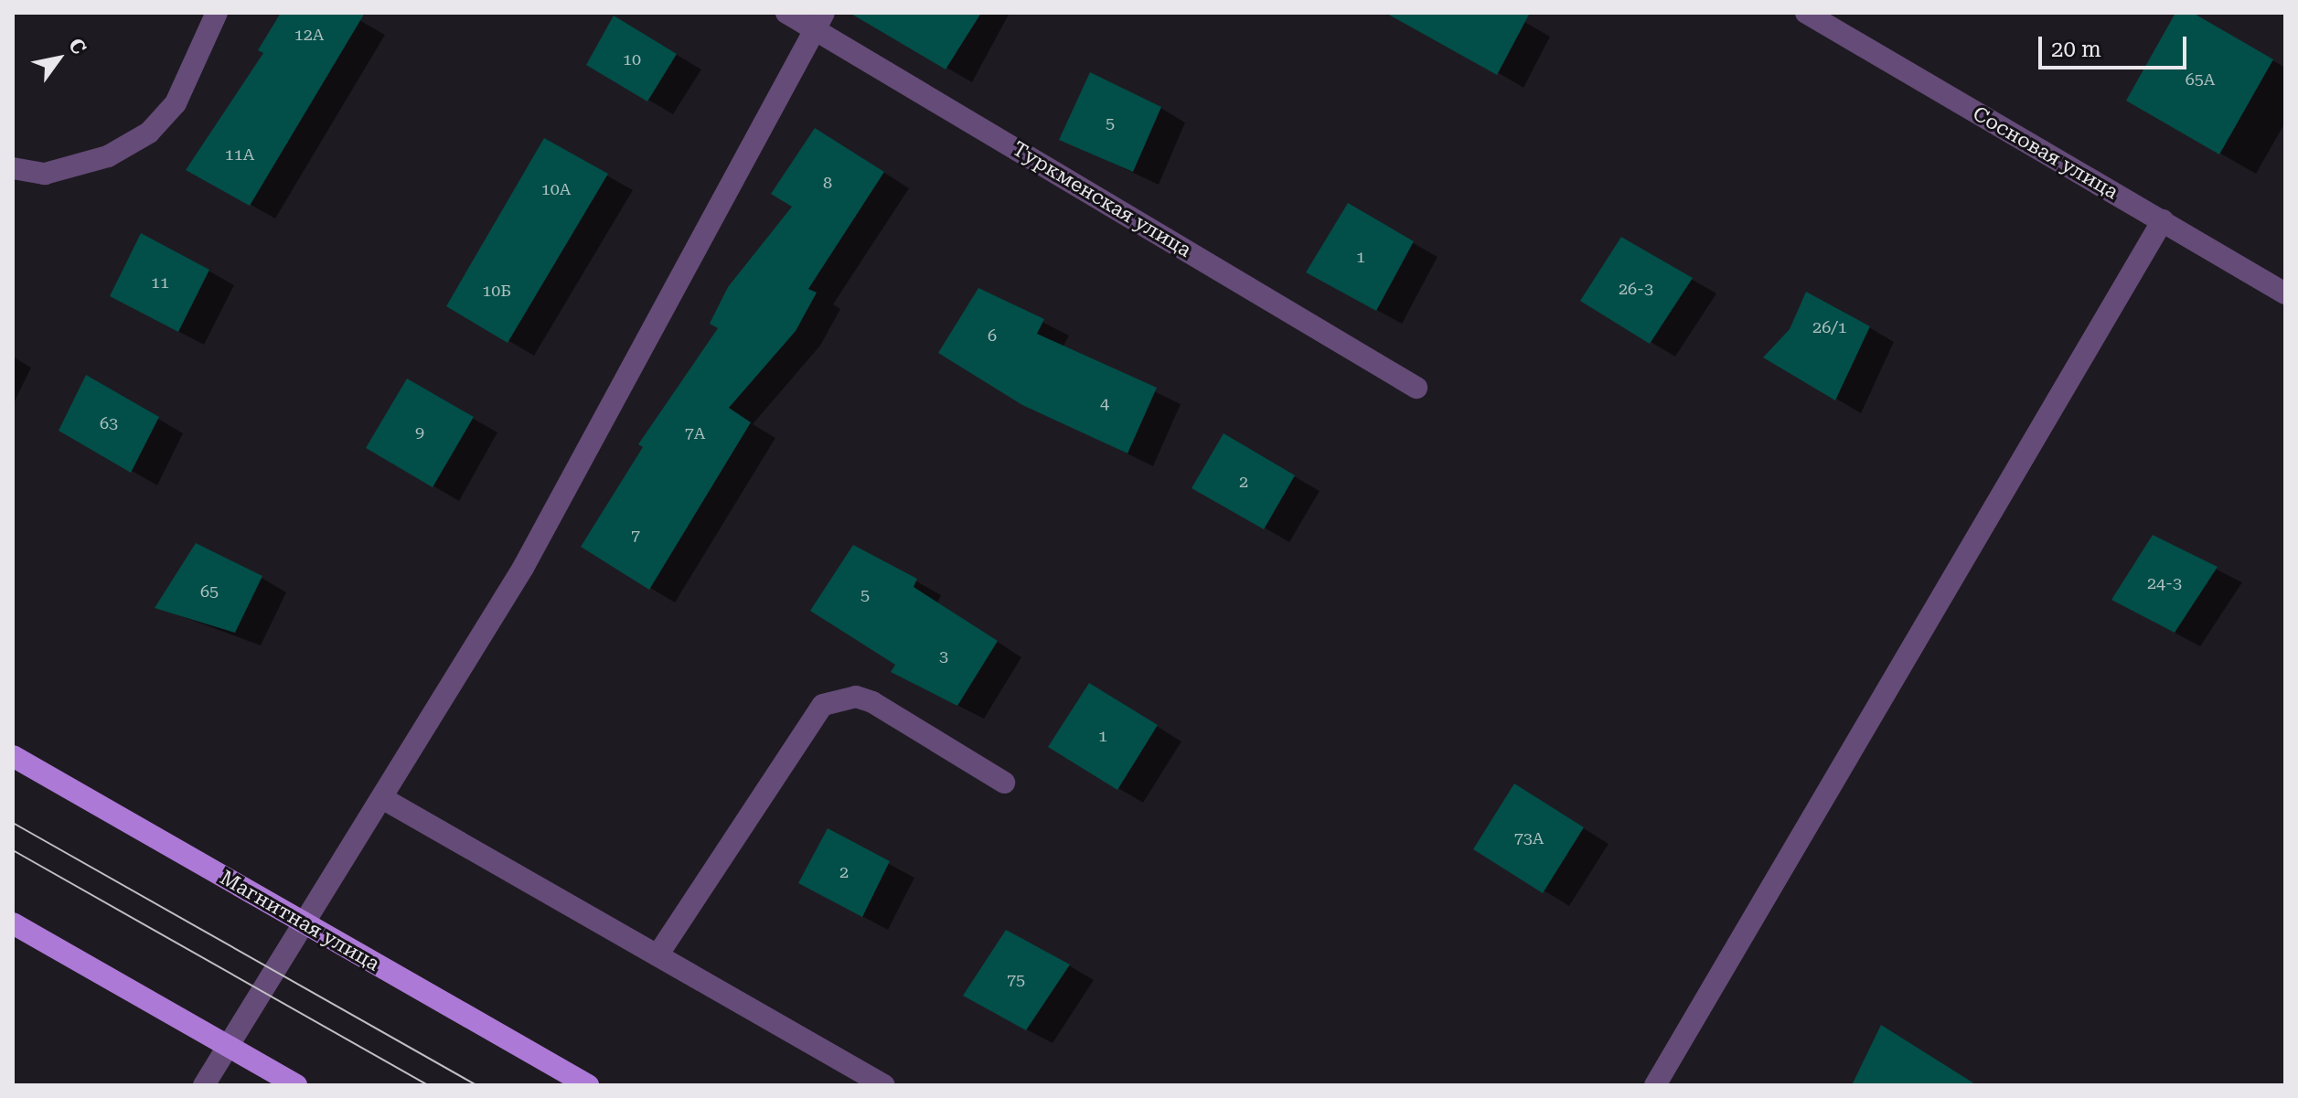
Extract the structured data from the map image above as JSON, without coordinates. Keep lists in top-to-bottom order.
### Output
{
  "streets": {
    "main road": ["Магнитная улица"],
    "street": ["Сосновая улица", "Туркменская улица"]
  },
  "house_numbers": [
    "12А",
    "10",
    "65А",
    "5",
    "11А",
    "8",
    "10А",
    "1",
    "11",
    "26-3",
    "10Б",
    "26/1",
    "6",
    "4",
    "63",
    "9",
    "7А",
    "2",
    "7",
    "24-3",
    "65",
    "5",
    "3",
    "1",
    "73А",
    "2",
    "75"
  ],
  "scale_bar": "20 m",
  "north": "top right"
}
